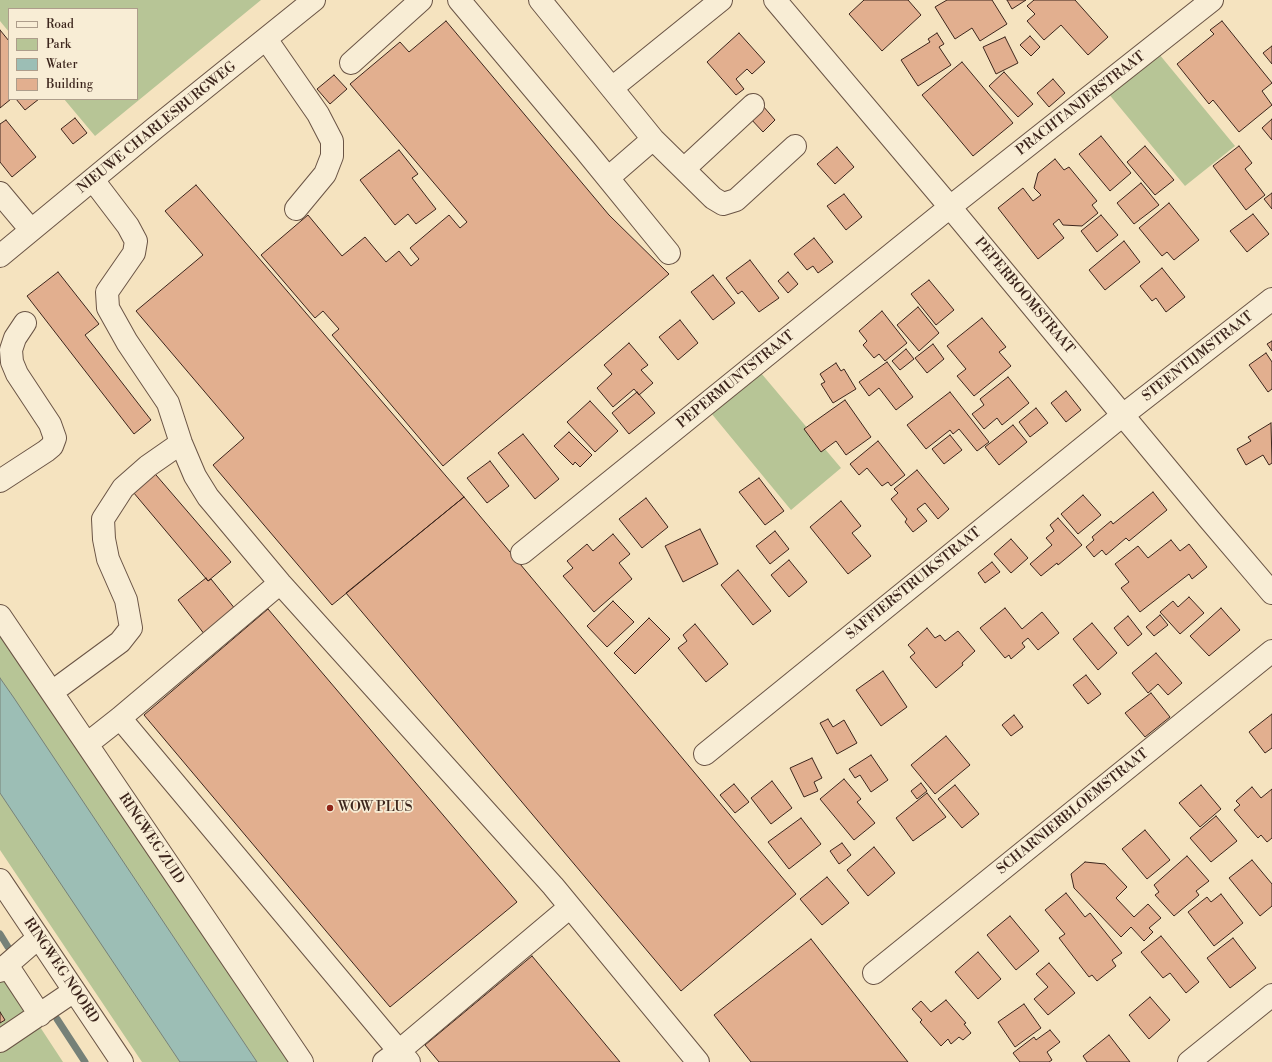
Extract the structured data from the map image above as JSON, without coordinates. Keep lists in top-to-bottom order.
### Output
{
  "streets": {
    "street": [
      "PRACHTANJERSTRAAT",
      "NIEUWE CHARLESBURGWEG",
      "PEPERBOOMSTRAAT",
      "STEENTIJMSTRAAT",
      "PEPERMUNTSTRAAT",
      "SAFFIERSTRUIKSTRAAT",
      "SCHARNIERBLOEMSTRAAT",
      "RINGWEG ZUID",
      "RINGWEG NOORD"
    ]
  },
  "crossings": [
    ["PRACHTANJERSTRAAT", "PEPERBOOMSTRAAT"],
    ["PRACHTANJERSTRAAT", "PEPERMUNTSTRAAT"],
    ["PEPERBOOMSTRAAT", "STEENTIJMSTRAAT"],
    ["PEPERBOOMSTRAAT", "PEPERMUNTSTRAAT"],
    ["PEPERBOOMSTRAAT", "SAFFIERSTRUIKSTRAAT"],
    ["STEENTIJMSTRAAT", "SAFFIERSTRUIKSTRAAT"]
  ],
  "places": ["WOW PLUS"],
  "legend": [
    "Road",
    "Park",
    "Water",
    "Building"
  ]
}
